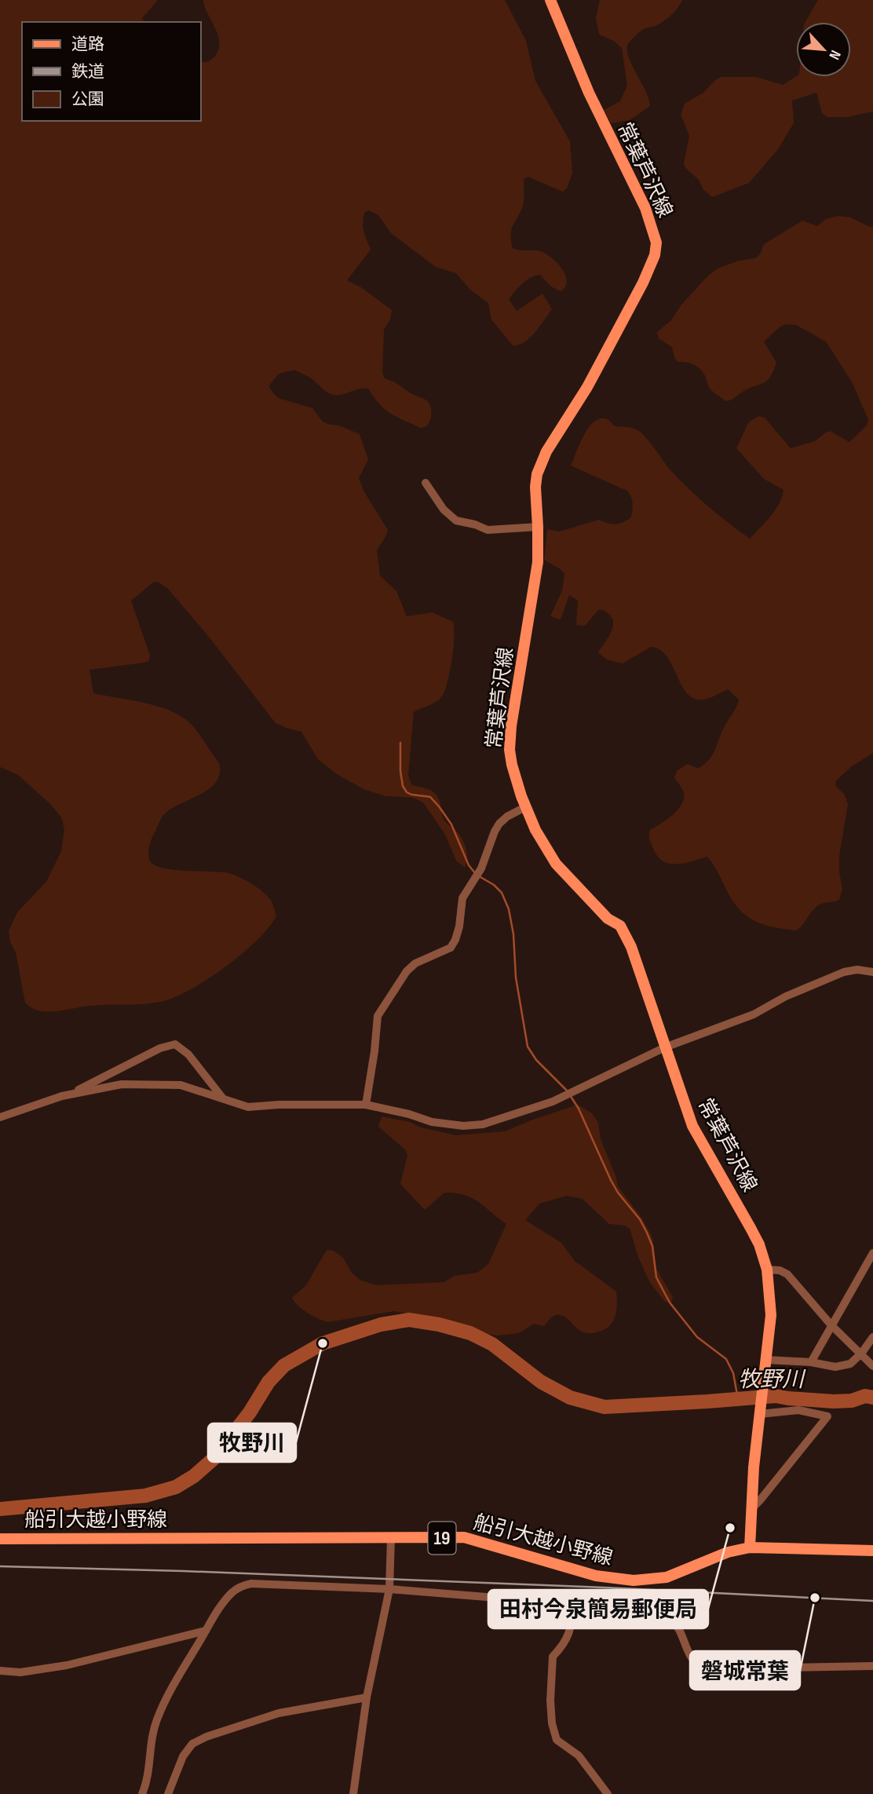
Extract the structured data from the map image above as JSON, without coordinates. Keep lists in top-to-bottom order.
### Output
{
  "streets": {
    "main road": ["常葉芦沢線", "船引大越小野線", "19"]
  },
  "crossings": [
    ["常葉芦沢線", "船引大越小野線"]
  ],
  "water": ["牧野川"],
  "places": ["牧野川", "田村今泉簡易郵便局", "磐城常葉"],
  "legend": ["道路", "鉄道", "公園"],
  "north": "bottom right"
}
